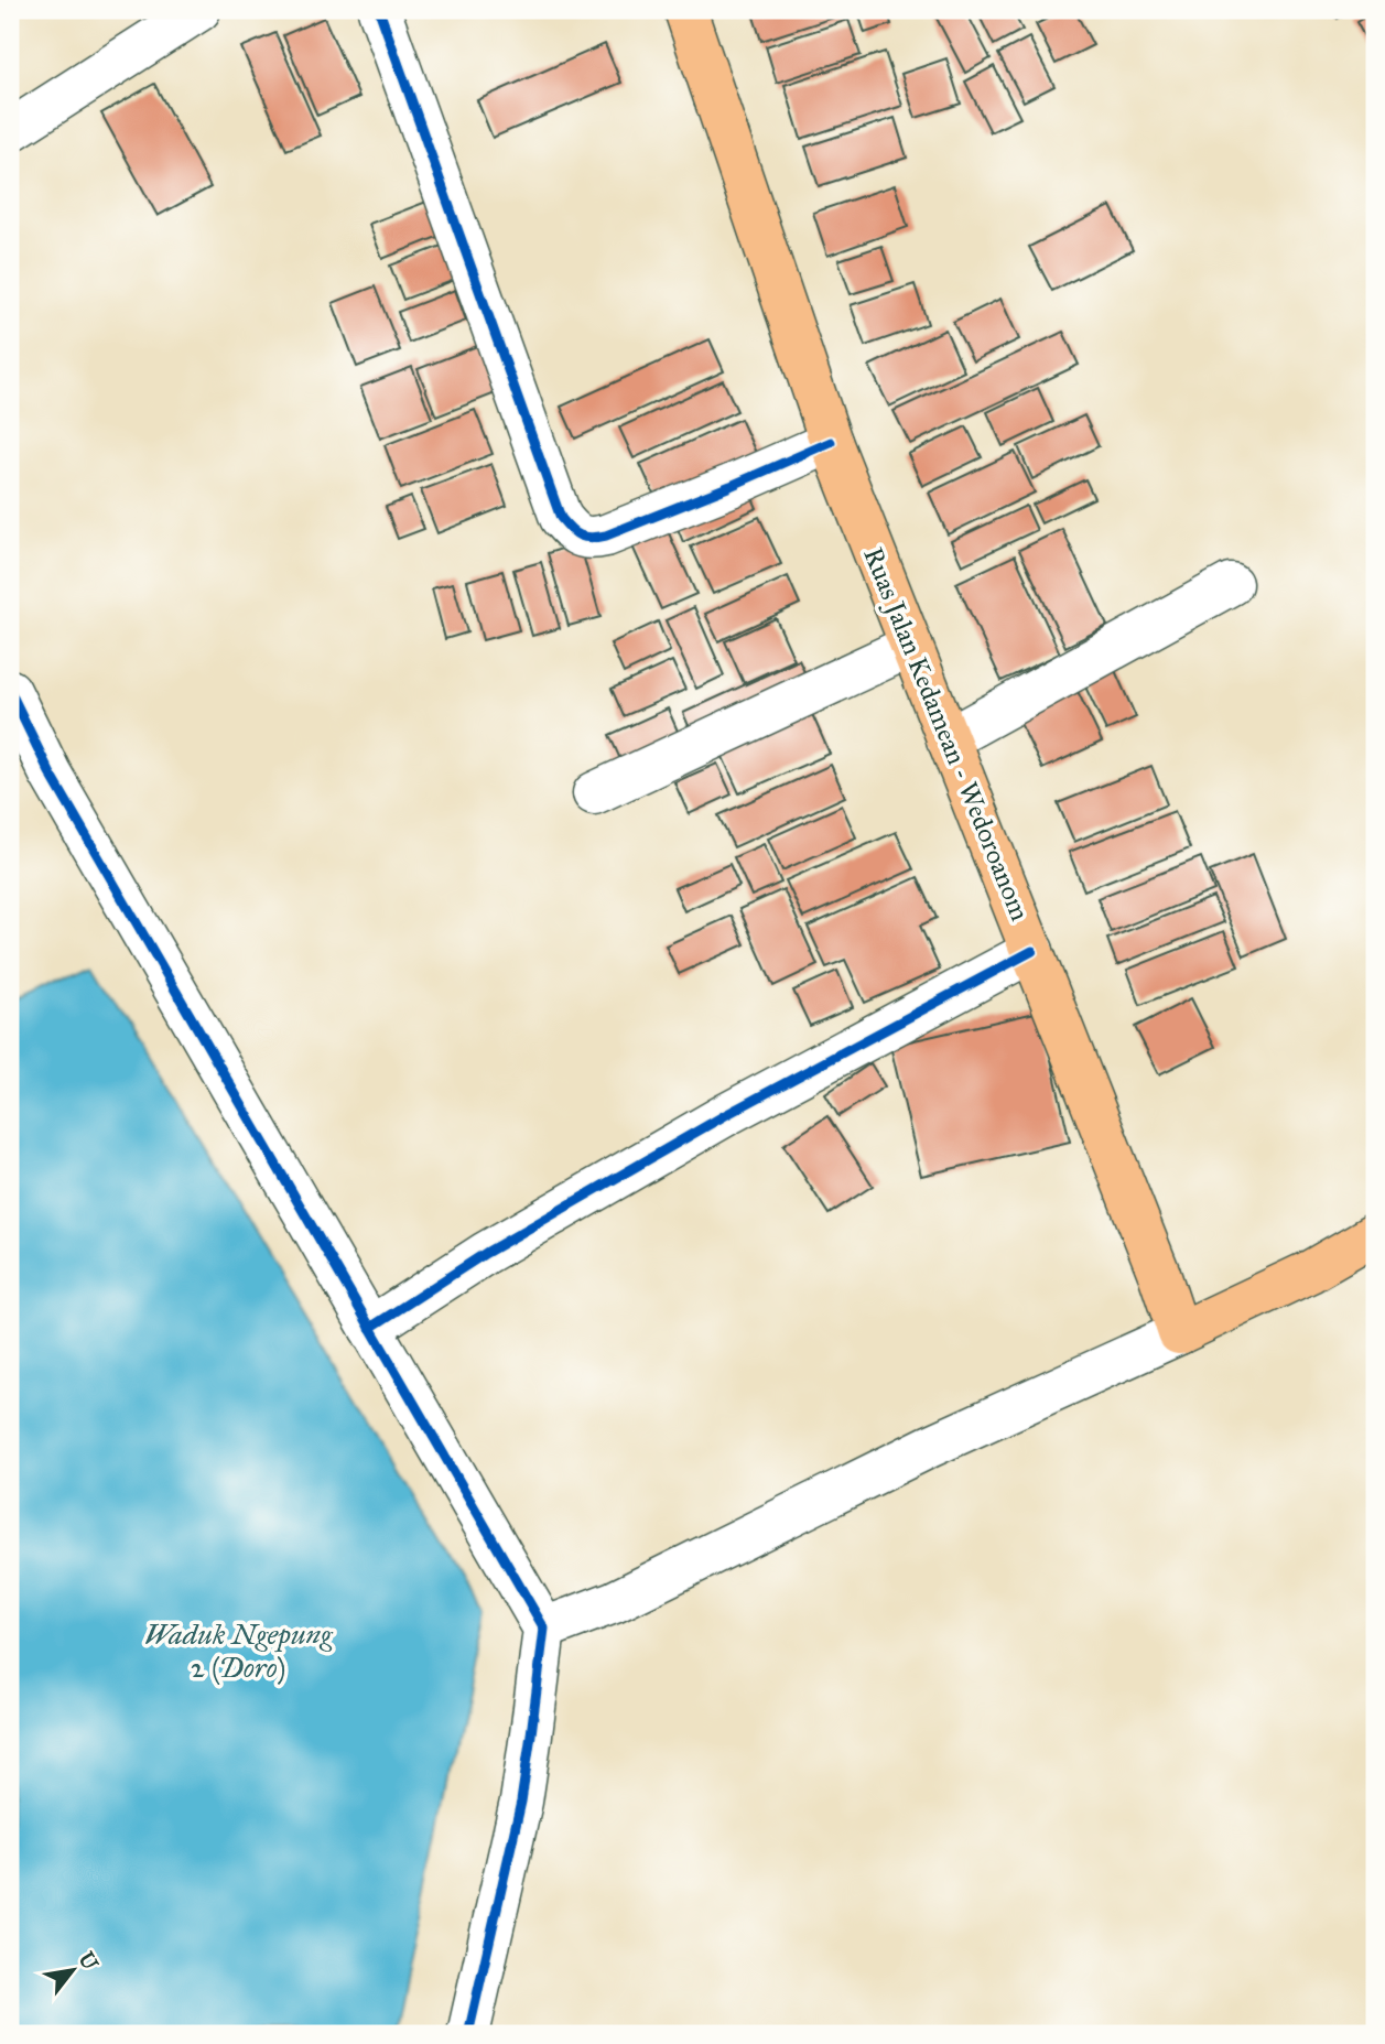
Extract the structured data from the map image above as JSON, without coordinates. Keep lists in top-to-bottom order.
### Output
{
  "streets": {
    "main road": ["Ruas Jalan Kedamean - Wedoroanom"]
  },
  "water": ["Waduk Ngepung 2 (Doro)"],
  "north": "top right"
}
